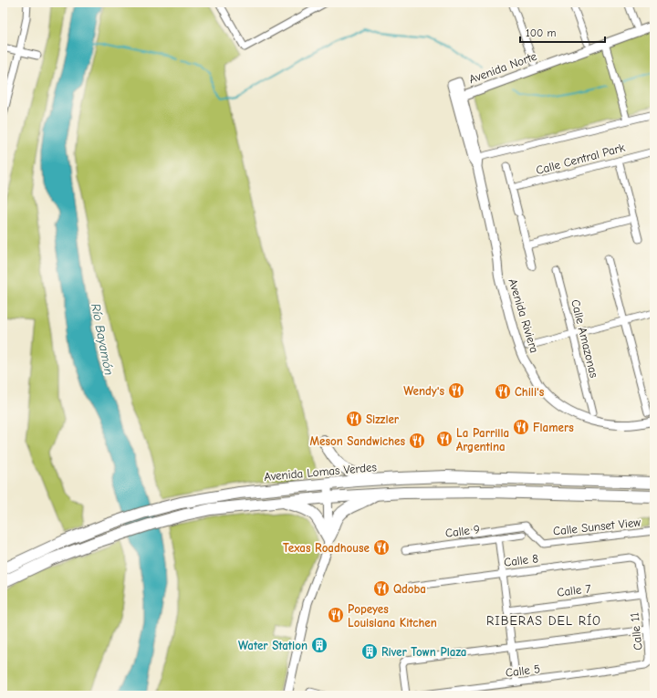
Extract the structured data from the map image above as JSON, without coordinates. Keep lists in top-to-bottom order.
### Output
{
  "streets": {
    "highway": ["Avenida Lomas Verdes"],
    "street": [
      "Avenida Norte",
      "Calle Central Park",
      "Avenida Riviera",
      "Calle Amazonas",
      "Calle Sunset View",
      "Calle 9",
      "Calle 8",
      "Calle 7",
      "Calle 11",
      "Calle 5"
    ]
  },
  "crossings": [
    ["Avenida Norte", "Avenida Riviera"],
    ["Calle 8", "Calle 11"],
    ["Calle 7", "Calle 11"],
    ["Calle 11", "Calle 5"]
  ],
  "districts": ["RIBERAS DEL RÍO"],
  "water": ["Río Bayamón"],
  "places": {
    "restaurant": [
      "Wendy's",
      "Chili's",
      "Sizzler",
      "Flamers",
      "La Parrilla Argentina",
      "Meson Sandwiches",
      "Texas Roadhouse",
      "Qdoba",
      "Popeyes Louisiana Kitchen"
    ],
    "building": ["Water Station", "River Town Plaza"]
  },
  "scale_bar": "100 m"
}
